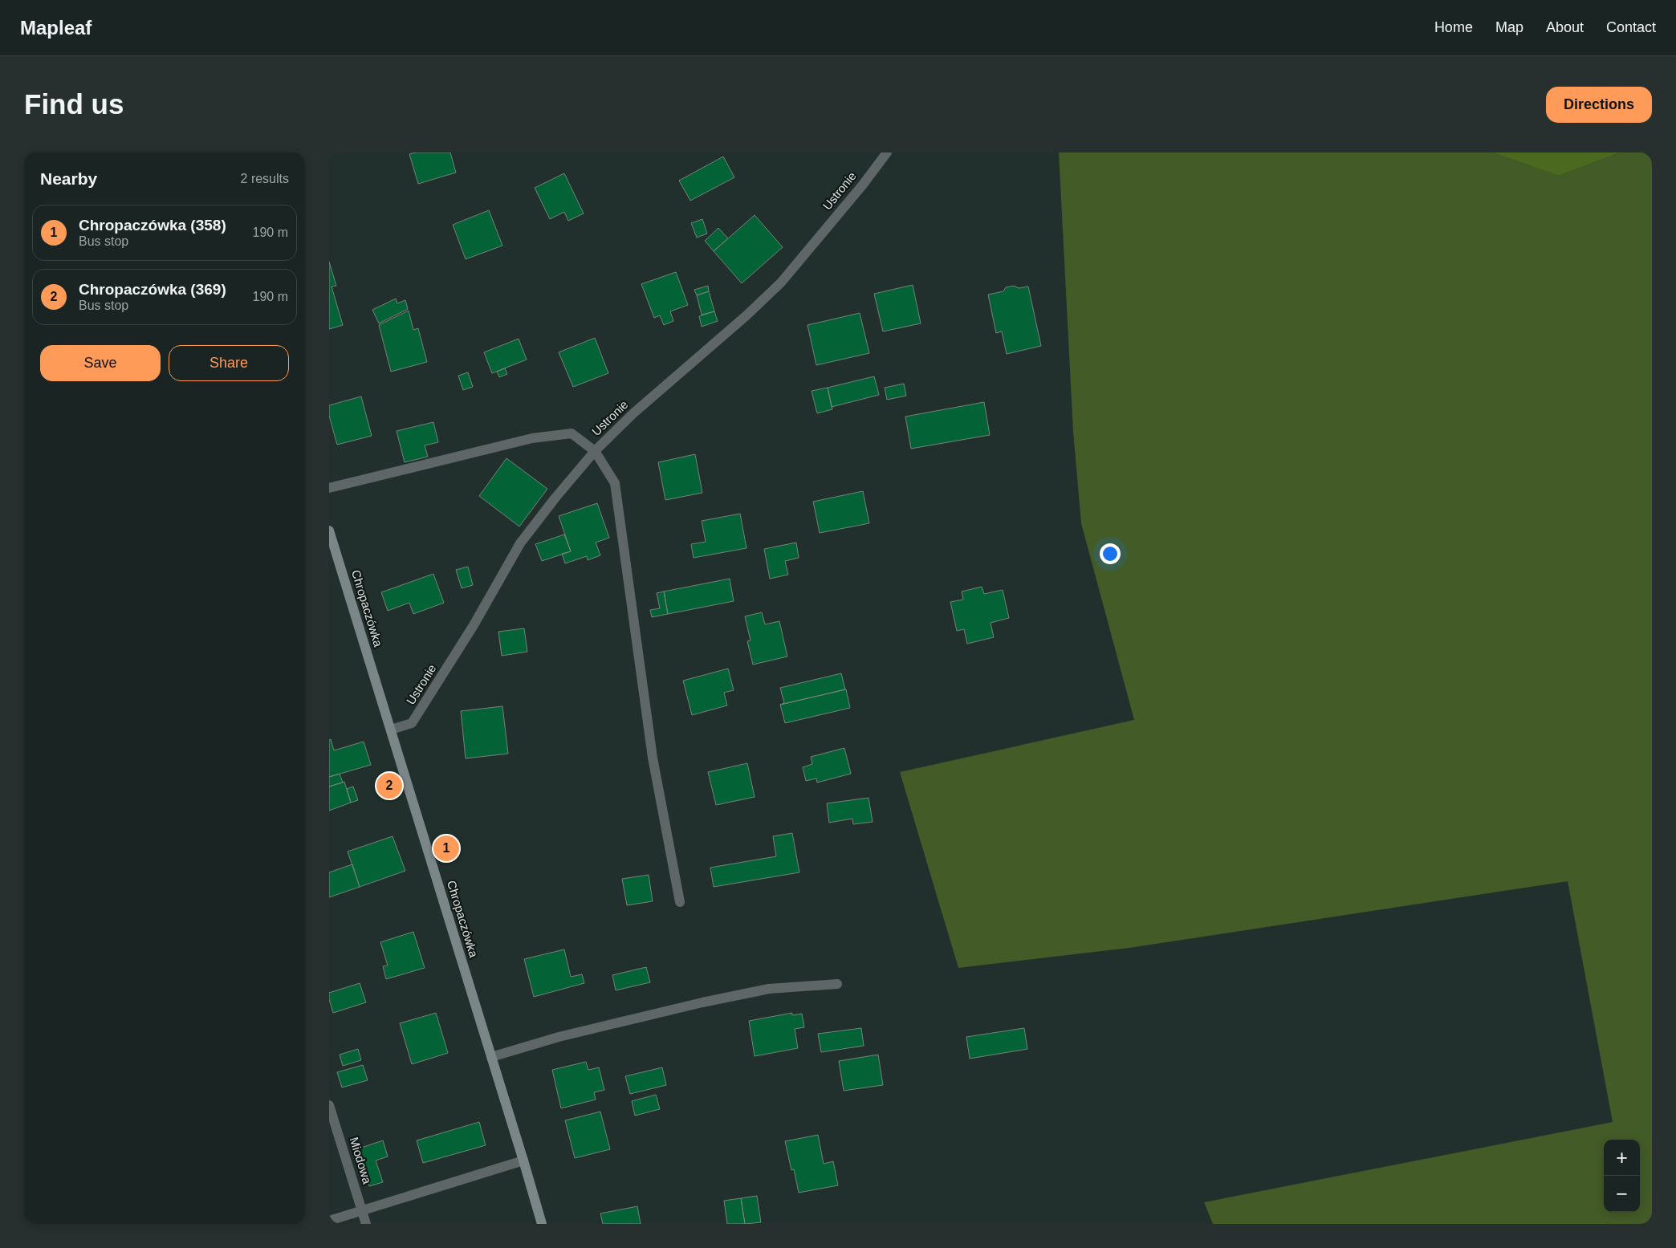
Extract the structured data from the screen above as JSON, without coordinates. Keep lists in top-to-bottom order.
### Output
{
  "streets": {
    "street": ["Ustronie", "Chropaczówka", "Miodowa"]
  },
  "crossings": [
    ["Ustronie", "Chropaczówka"]
  ],
  "page": {
    "header": "Mapleaf",
    "nav": [
      "Home",
      "Map",
      "About",
      "Contact"
    ],
    "buttons": [
      "Directions",
      ["Save", "Share"]
    ],
    "title": "Find us",
    "heading": ["Nearby", "2 results"],
    "list": [
      {
        "mark": "1",
        "name": "Chropaczówka (358)",
        "note": "Bus stop",
        "value": "190 m"
      },
      {
        "mark": "2",
        "name": "Chropaczówka (369)",
        "note": "Bus stop",
        "value": "190 m"
      }
    ],
    "pins": ["2", "1"],
    "map_buttons": ["+", "−"]
  }
}
